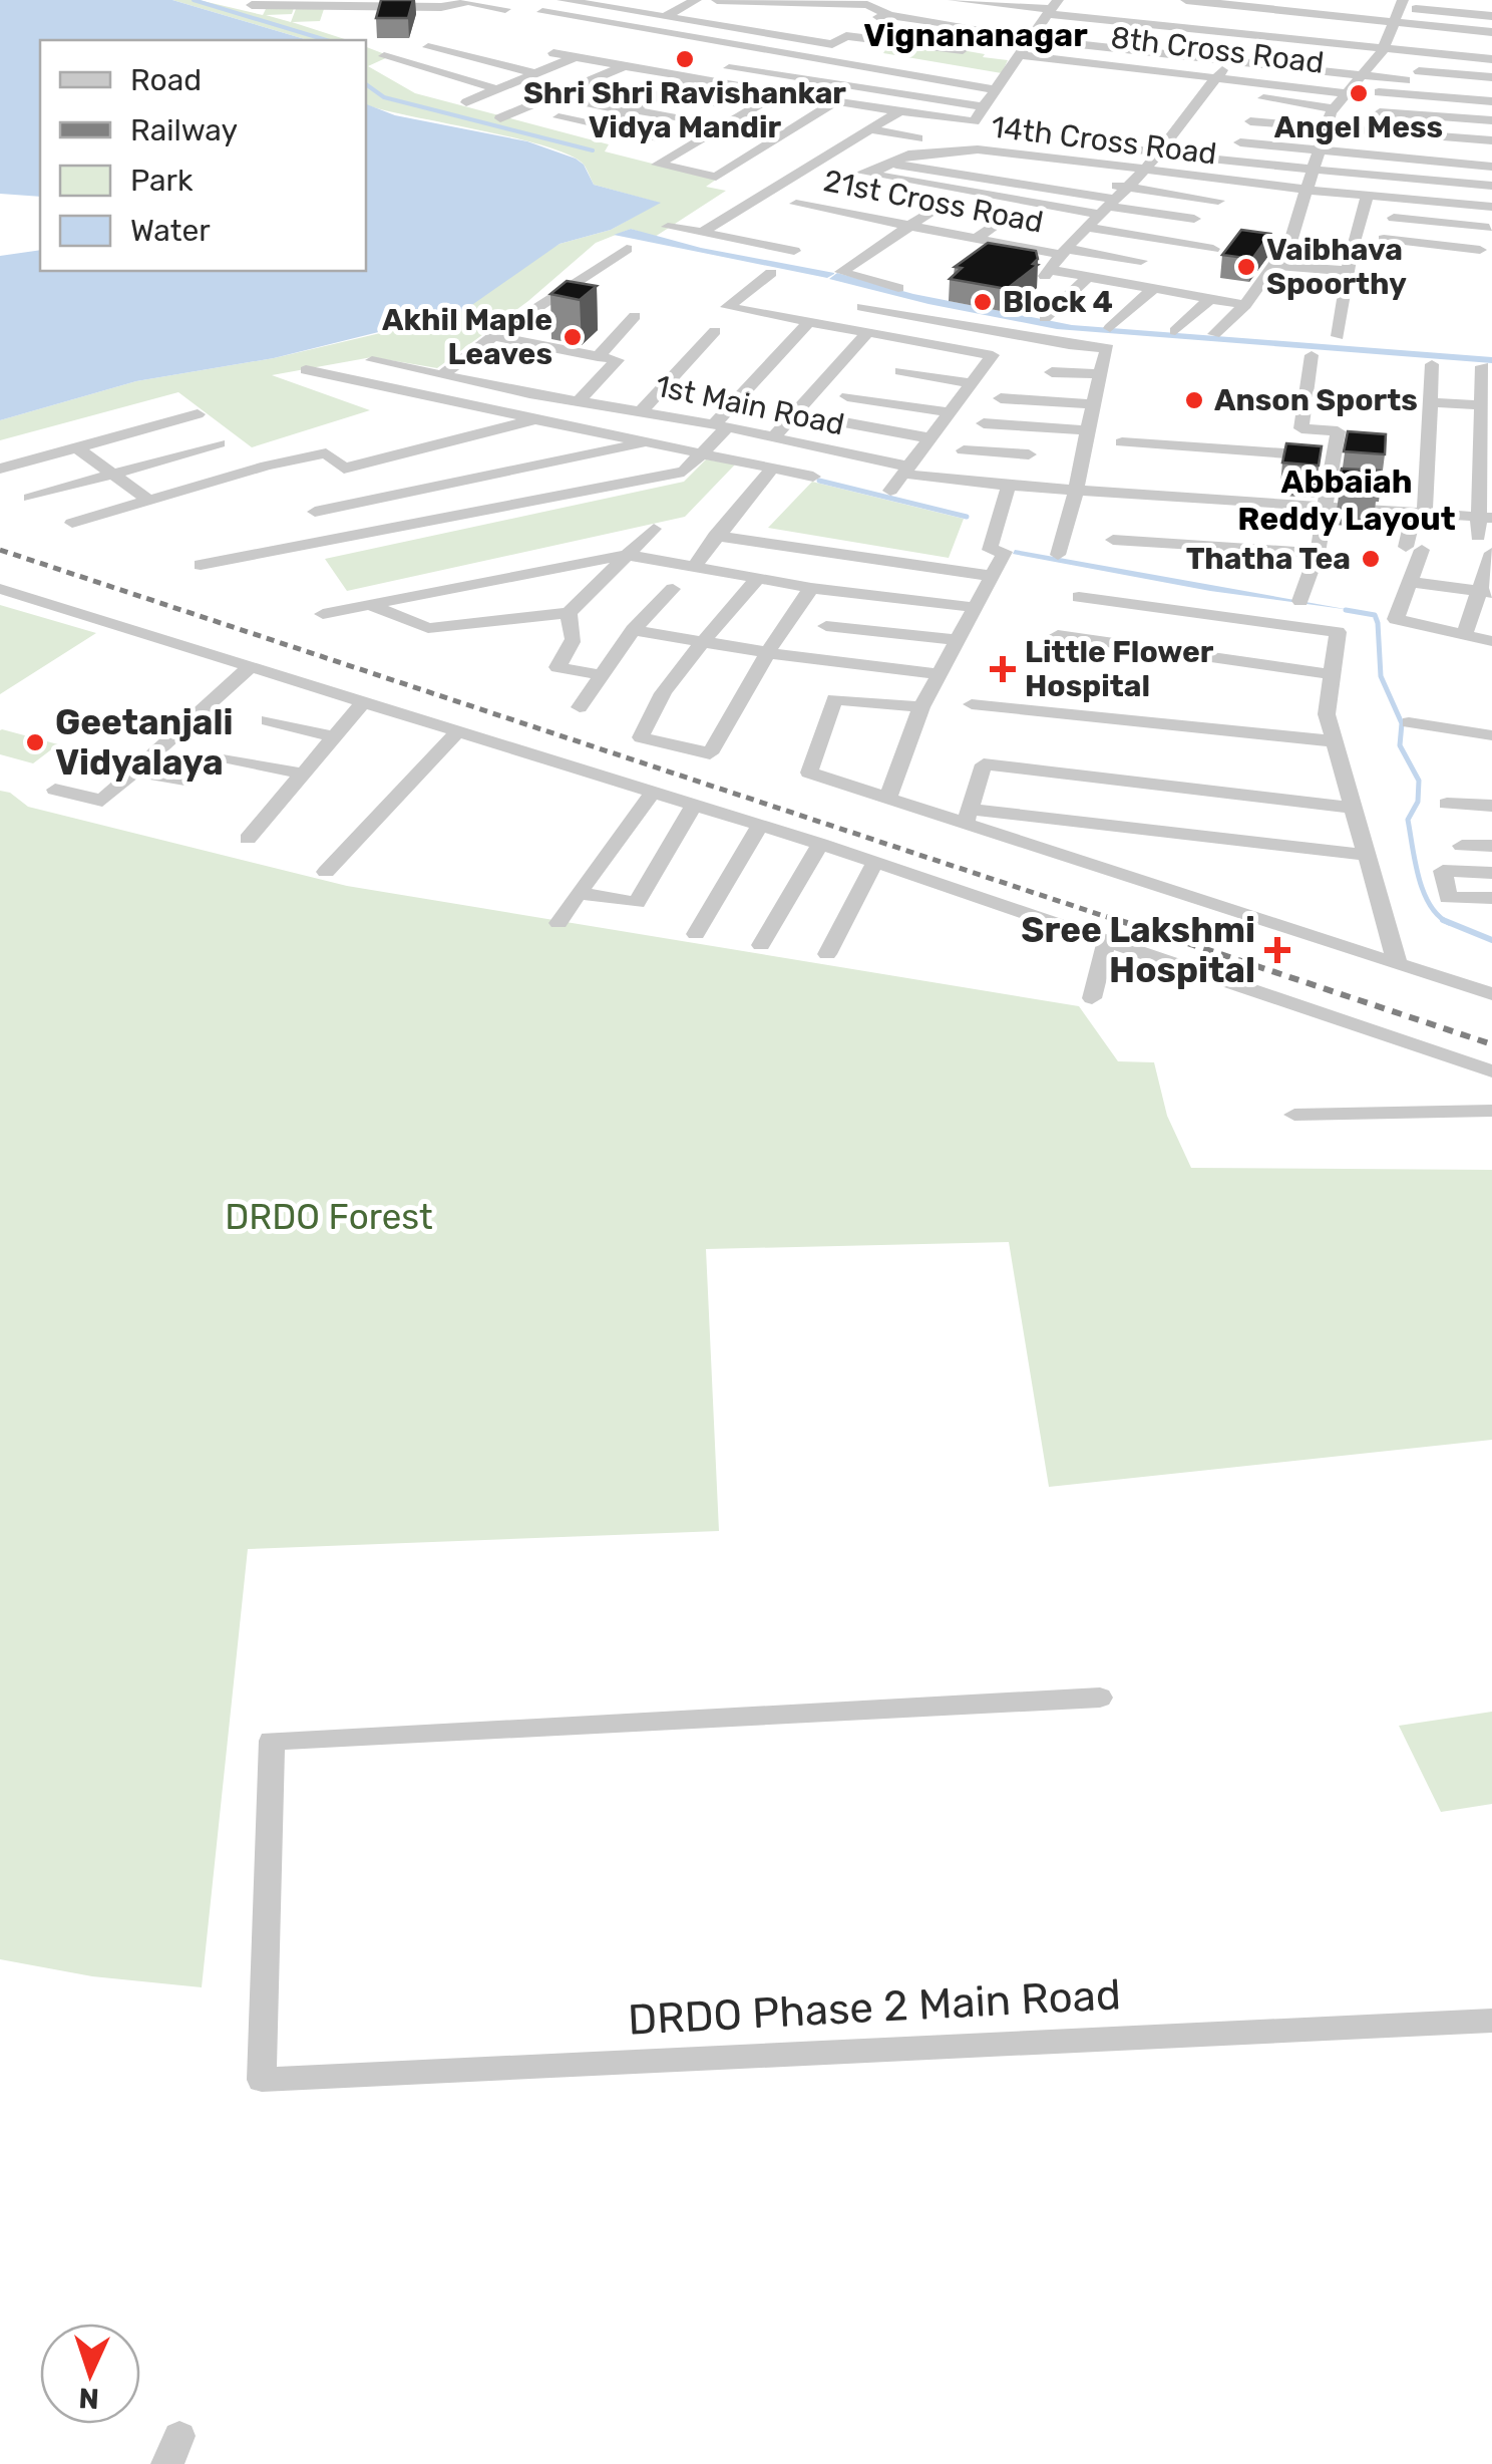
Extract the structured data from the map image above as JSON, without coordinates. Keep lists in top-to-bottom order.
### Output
{
  "streets": {
    "street": [
      "8th Cross Road",
      "14th Cross Road",
      "21st Cross Road",
      "1st Main Road",
      "DRDO Phase 2 Main Road"
    ]
  },
  "districts": ["Vignananagar", "Abbaiah Reddy Layout"],
  "parks": ["DRDO Forest"],
  "places": {
    "other": [
      "Shri Shri Ravishankar Vidya Mandir",
      "Angel Mess",
      "Vaibhava Spoorthy",
      "Block 4",
      "Akhil Maple Leaves",
      "Anson Sports",
      "Thatha Tea",
      "Geetanjali Vidyalaya"
    ],
    "health": ["Little Flower Hospital", "Sree Lakshmi Hospital"]
  },
  "legend": [
    "Road",
    "Railway",
    "Park",
    "Water"
  ],
  "north": "bottom"
}
